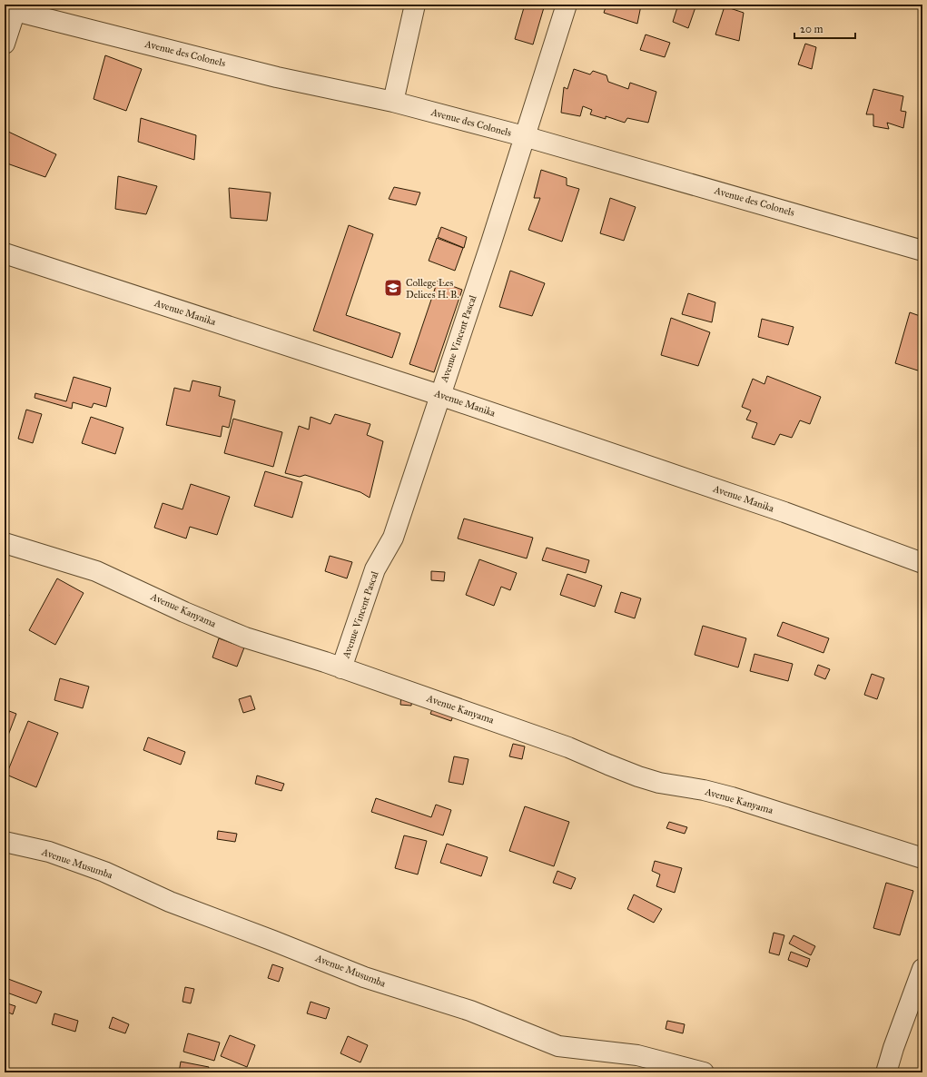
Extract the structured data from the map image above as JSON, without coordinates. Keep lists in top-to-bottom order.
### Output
{
  "streets": {
    "street": [
      "Avenue des Colonels",
      "Avenue Manika",
      "Avenue Vincent Pascal",
      "Avenue Kanyama",
      "Avenue Musumba"
    ]
  },
  "crossings": [
    ["Avenue des Colonels", "Avenue Vincent Pascal"],
    ["Avenue Manika", "Avenue Vincent Pascal"],
    ["Avenue Vincent Pascal", "Avenue Kanyama"]
  ],
  "places": {
    "school or university": ["College Les Delices H. B."]
  },
  "scale_bar": "20 m"
}
